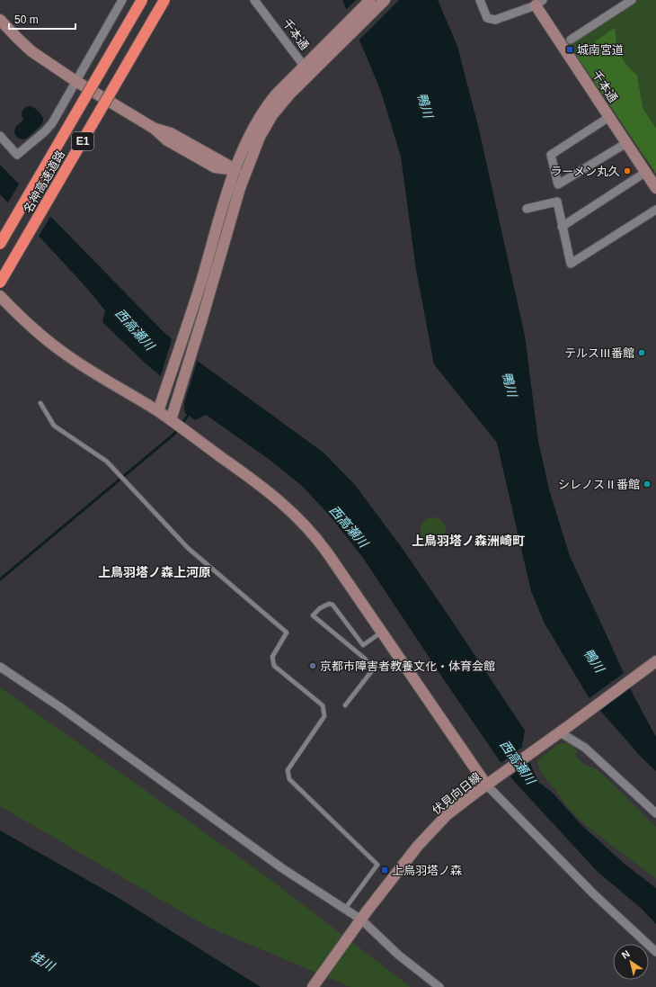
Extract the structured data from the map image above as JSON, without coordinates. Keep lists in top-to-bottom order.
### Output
{
  "streets": {
    "highway": ["E1", "名神高速道路"],
    "street": ["千本通", "伏見向日線"]
  },
  "districts": ["上鳥羽塔ノ森洲崎町", "上鳥羽塔ノ森上河原"],
  "water": ["鴨川", "西高瀬川", "桂川"],
  "places": {
    "transit": ["城南宮道", "上鳥羽塔ノ森"],
    "other": [
      "ラーメン丸久",
      "テルスⅢ番館",
      "シレノスⅡ番館",
      "京都市障害者教養文化・体育会館"
    ]
  },
  "scale_bar": "50 m",
  "north": "top left"
}
